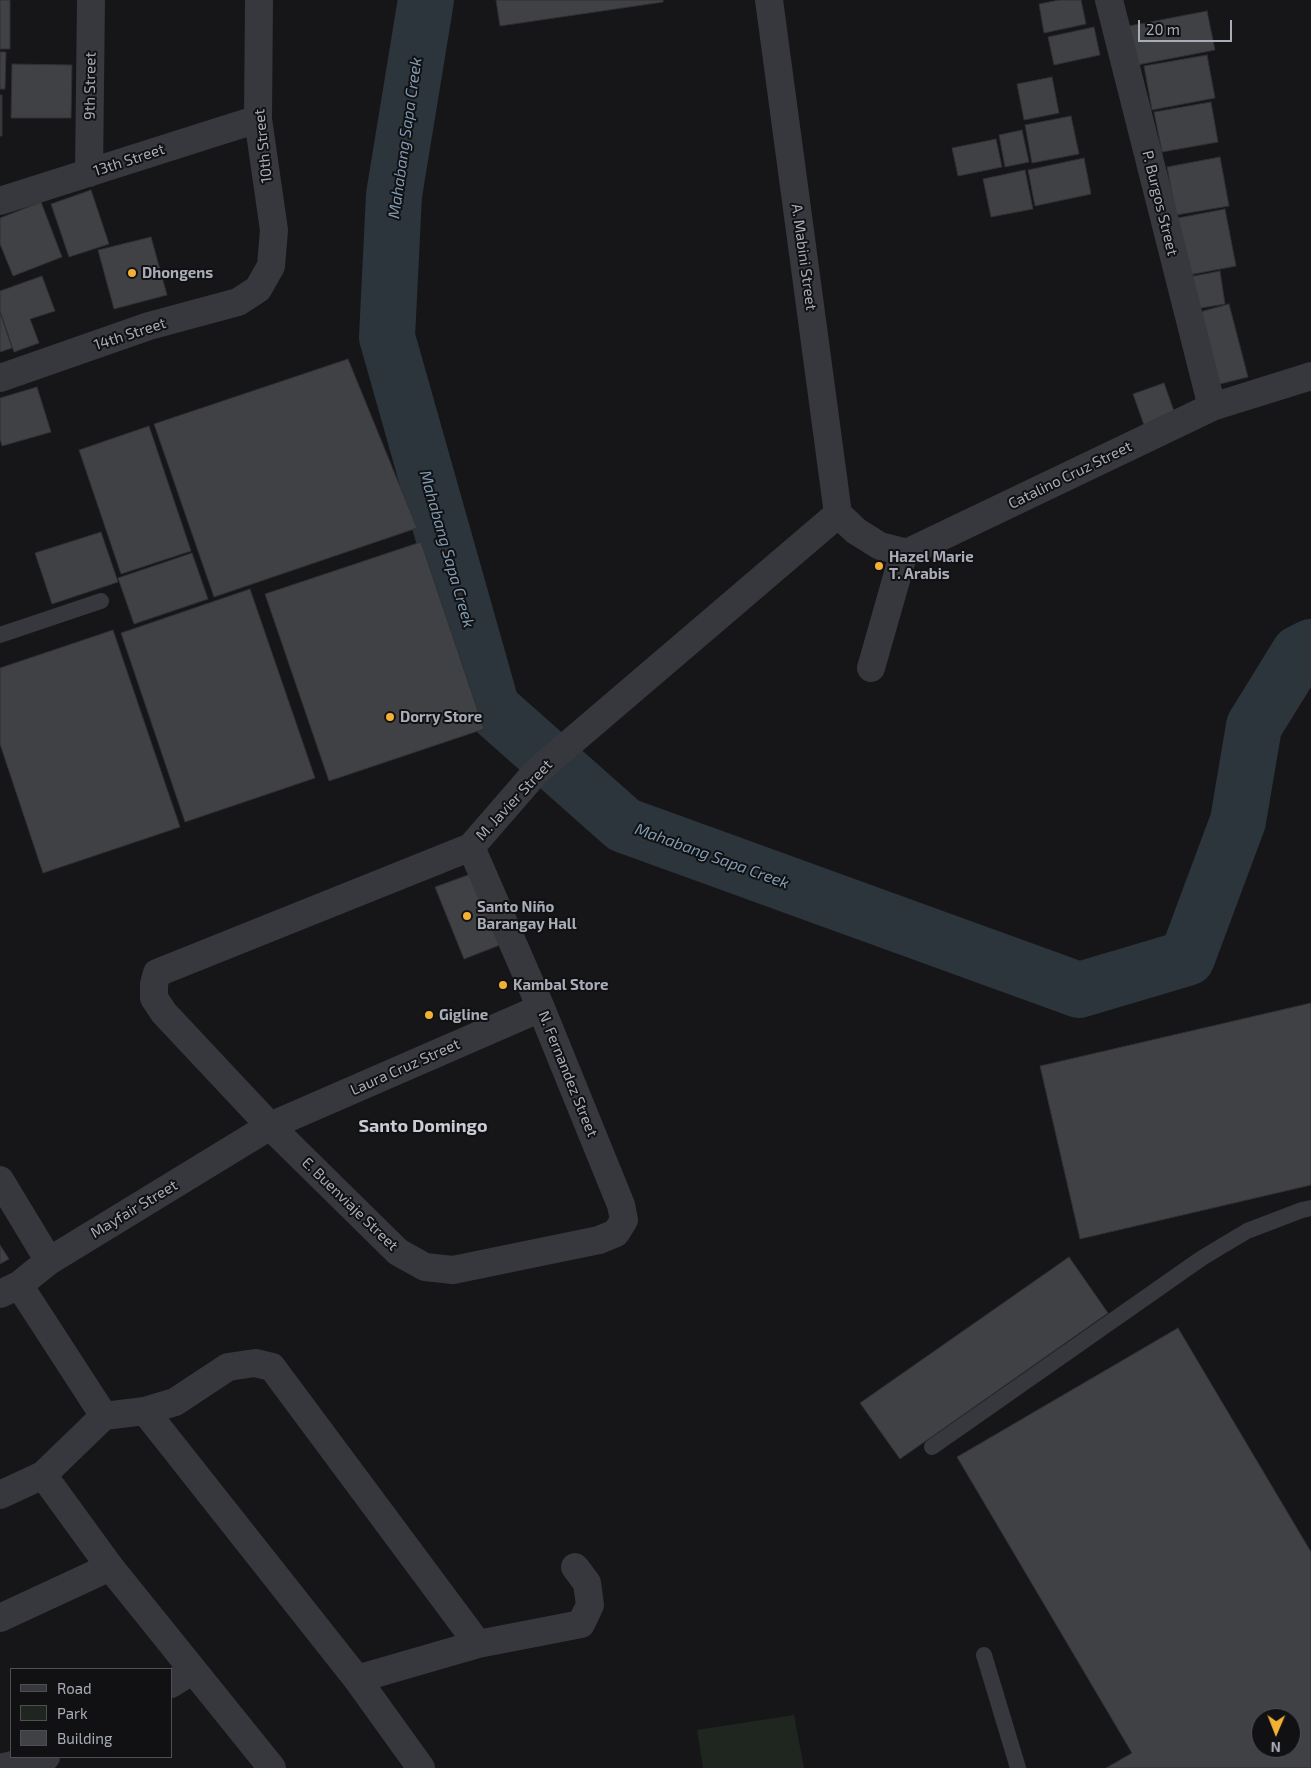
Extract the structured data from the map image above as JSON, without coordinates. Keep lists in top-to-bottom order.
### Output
{
  "streets": {
    "street": [
      "9th Street",
      "10th Street",
      "13th Street",
      "P. Burgos Street",
      "A. Mabini Street",
      "14th Street",
      "Catalino Cruz Street",
      "M. Javier Street",
      "Laura Cruz Street",
      "N. Fernandez Street",
      "E. Buenviaje Street",
      "Mayfair Street"
    ]
  },
  "crossings": [
    ["9th Street", "13th Street"],
    ["10th Street", "13th Street"],
    ["10th Street", "14th Street"],
    ["P. Burgos Street", "Catalino Cruz Street"],
    ["A. Mabini Street", "M. Javier Street"],
    ["M. Javier Street", "N. Fernandez Street"],
    ["M. Javier Street", "E. Buenviaje Street"],
    ["Laura Cruz Street", "N. Fernandez Street"],
    ["Laura Cruz Street", "E. Buenviaje Street"],
    ["Laura Cruz Street", "Mayfair Street"],
    ["N. Fernandez Street", "E. Buenviaje Street"],
    ["E. Buenviaje Street", "Mayfair Street"]
  ],
  "districts": ["Santo Domingo"],
  "water": ["Mahabang Sapa Creek"],
  "places": [
    "Dhongens",
    "Hazel Marie T. Arabis",
    "Dorry Store",
    "Santo Niño Barangay Hall",
    "Kambal Store",
    "Gigline"
  ],
  "legend": ["Road", "Park", "Building"],
  "scale_bar": "20 m",
  "north": "bottom"
}
